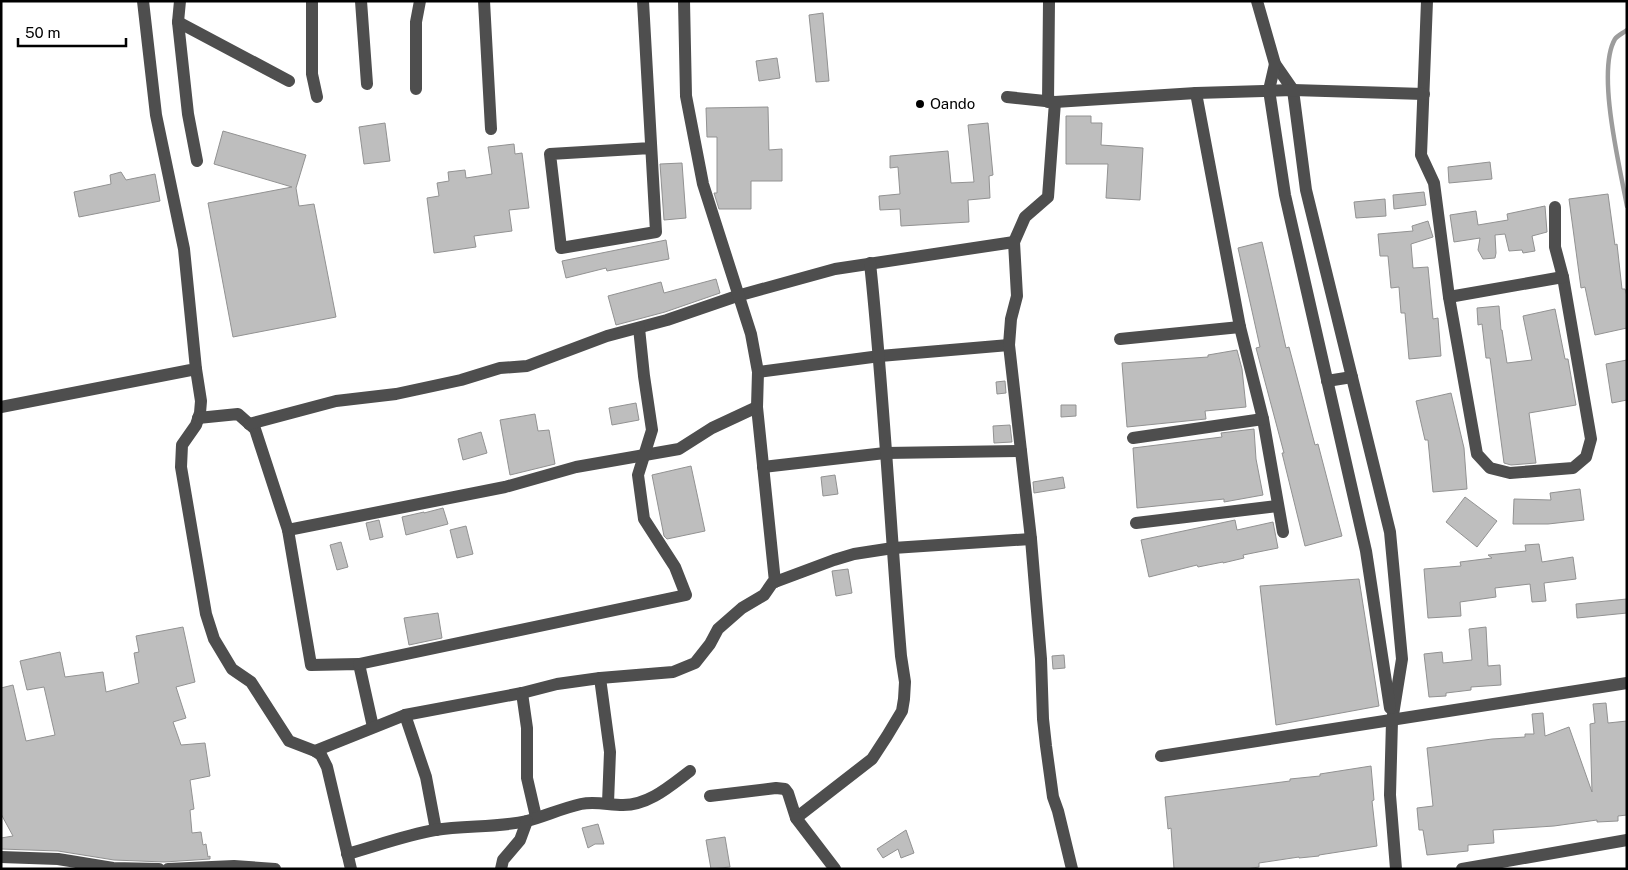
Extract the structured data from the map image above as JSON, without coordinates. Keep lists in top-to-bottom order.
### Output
{
  "places": ["Oando"],
  "scale_bar": "50 m"
}
